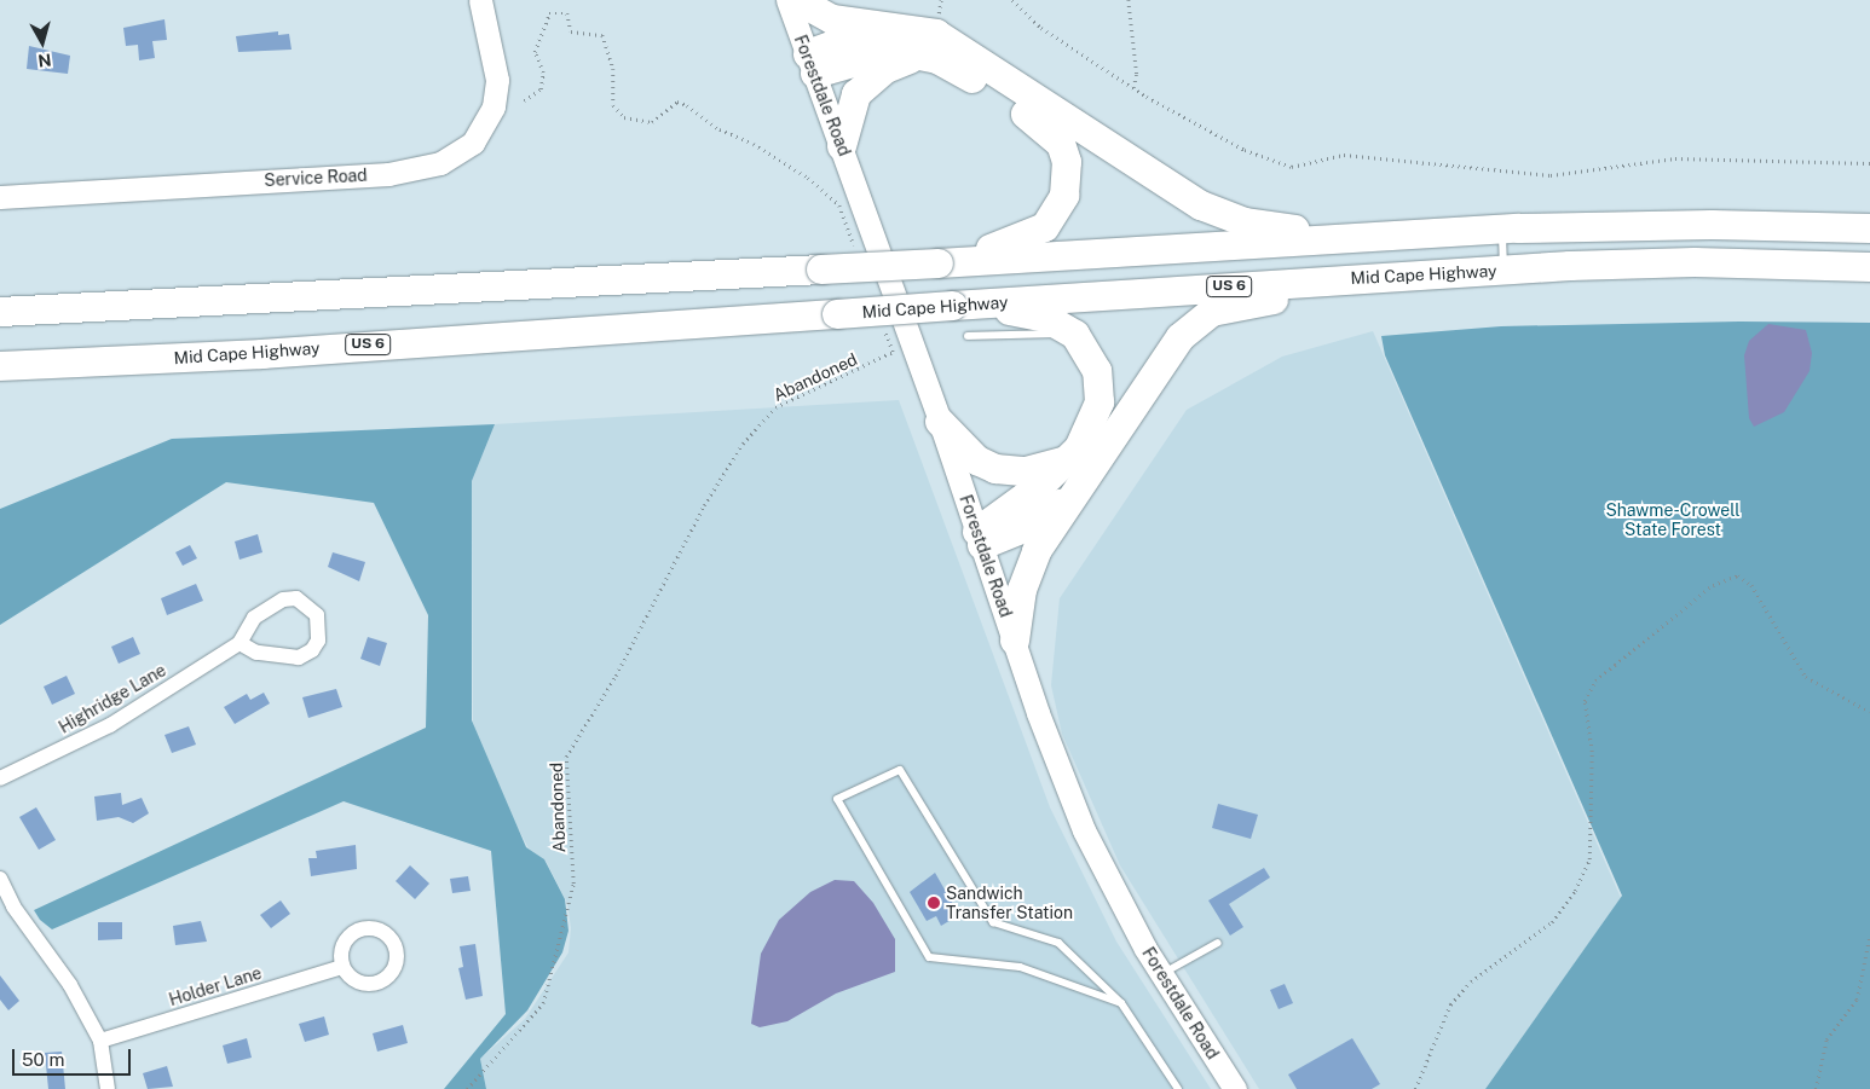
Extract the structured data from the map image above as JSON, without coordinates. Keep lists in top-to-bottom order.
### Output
{
  "streets": {
    "highway": ["Mid Cape Highway", "US 6"],
    "main road": ["Forestdale Road", "Service Road"],
    "street": ["Highridge Lane", "Holder Lane"],
    "path": ["Abandoned"]
  },
  "parks": ["Shawme-Crowell State Forest"],
  "places": ["Sandwich Transfer Station"],
  "scale_bar": "50 m",
  "north": "bottom"
}
